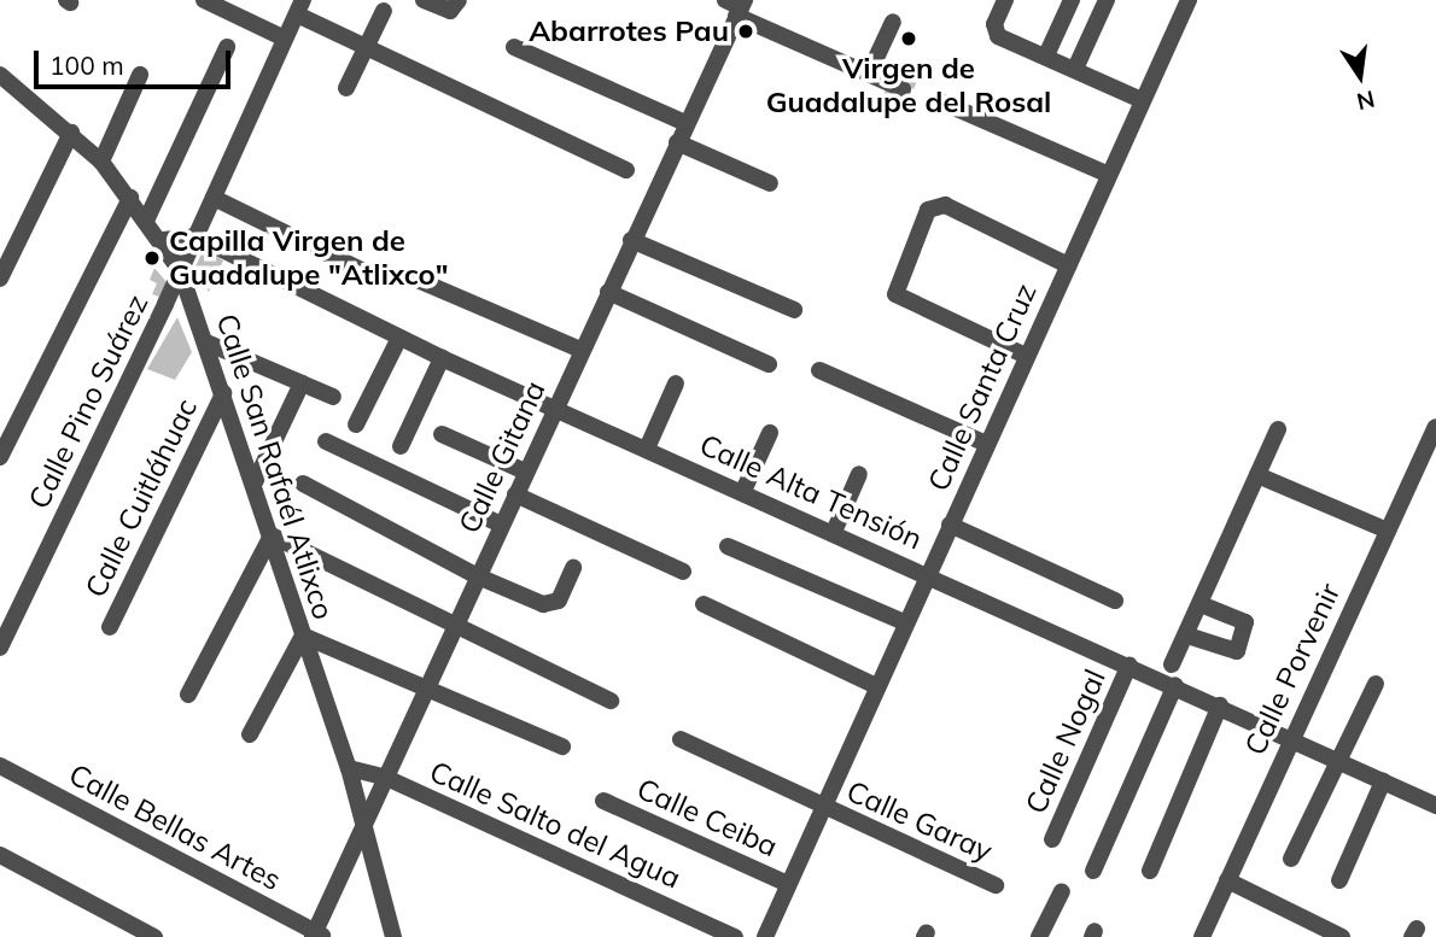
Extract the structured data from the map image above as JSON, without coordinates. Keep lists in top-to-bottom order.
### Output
{
  "streets": {
    "street": [
      "Calle Santa Cruz",
      "Calle Pino Suárez",
      "Calle Gitana",
      "Calle San Rafaél Atlixco",
      "Calle Alta Tensión",
      "Calle Cuitláhuac",
      "Calle Porvenir",
      "Calle Nogal",
      "Calle Ceiba",
      "Calle Garay",
      "Calle Salto del Agua",
      "Calle Bellas Artes"
    ]
  },
  "crossings": [
    ["Calle Santa Cruz", "Calle Alta Tensión"],
    ["Calle Santa Cruz", "Calle Ceiba"],
    ["Calle Santa Cruz", "Calle Garay"],
    ["Calle Pino Suárez", "Calle San Rafaél Atlixco"],
    ["Calle Pino Suárez", "Calle Alta Tensión"],
    ["Calle Gitana", "Calle San Rafaél Atlixco"],
    ["Calle Gitana", "Calle Alta Tensión"],
    ["Calle Gitana", "Calle Salto del Agua"],
    ["Calle Gitana", "Calle Bellas Artes"],
    ["Calle San Rafaél Atlixco", "Calle Cuitláhuac"],
    ["Calle San Rafaél Atlixco", "Calle Salto del Agua"],
    ["Calle Alta Tensión", "Calle Porvenir"],
    ["Calle Alta Tensión", "Calle Nogal"]
  ],
  "places": ["Abarrotes Pau", "Virgen de Guadalupe del Rosal", "Capilla Virgen de Guadalupe \"Atlixco\""],
  "scale_bar": "100 m",
  "north": "bottom"
}
